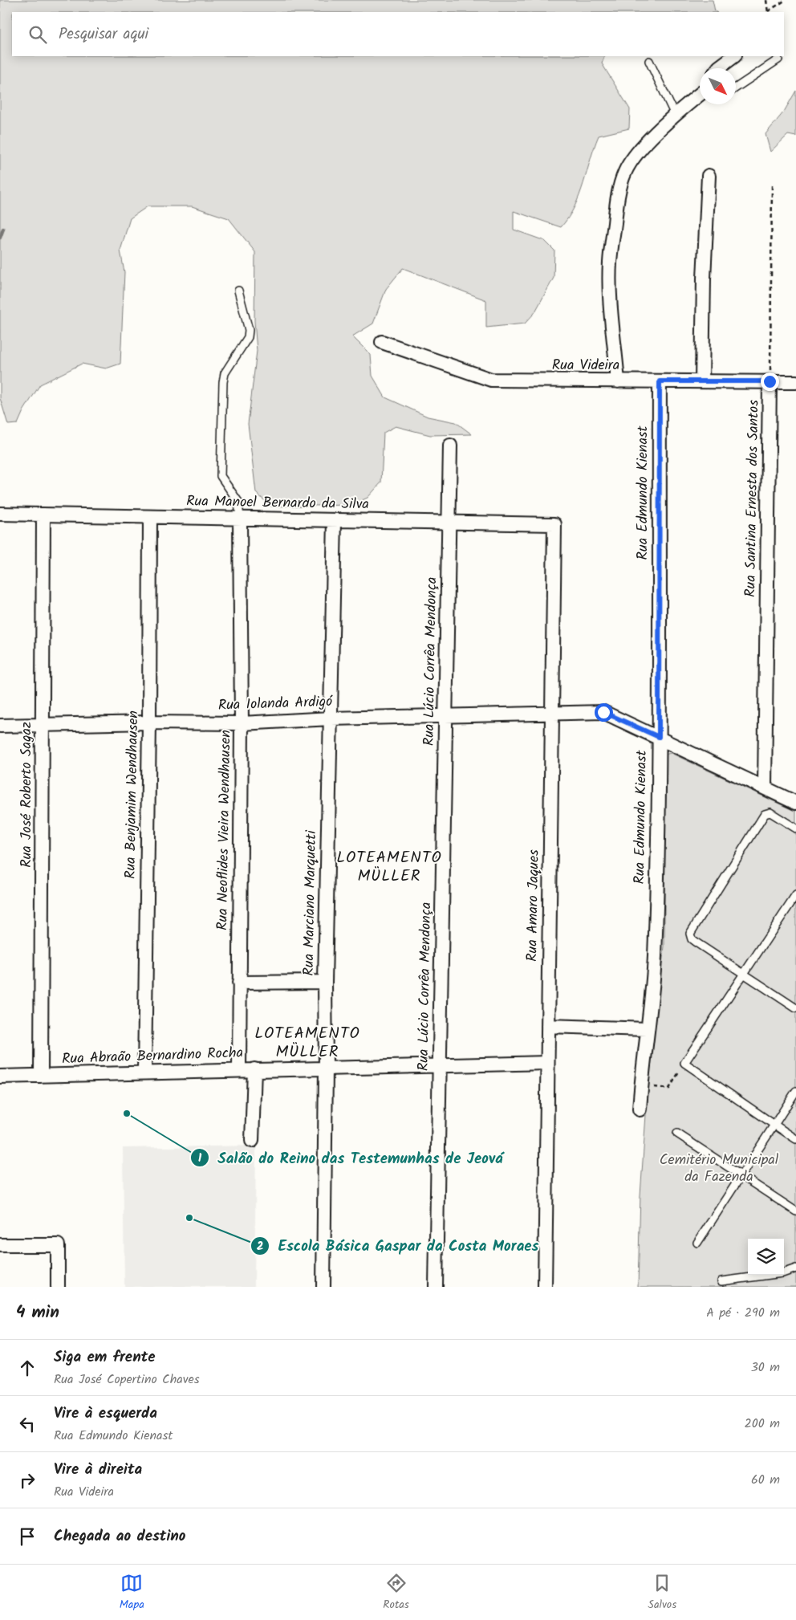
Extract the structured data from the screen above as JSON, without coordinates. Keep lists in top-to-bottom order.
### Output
{
  "streets": {
    "street": [
      "Rua Videira",
      "Rua Edmundo Kienast",
      "Rua Santina Ernesta dos Santos",
      "Rua Manoel Bernardo da Silva",
      "Rua Lúcio Corrêa Mendonça",
      "Rua Iolanda Ardigó",
      "Rua José Roberto Sagaz",
      "Rua Benjamim Wendhausen",
      "Rua Neoflides Vieira Wendhausen",
      "Rua Marciano Marquetti",
      "Rua Amaro Jaques",
      "Rua Abraão Bernardino Rocha"
    ]
  },
  "crossings": [
    ["Rua Videira", "Rua Edmundo Kienast"],
    ["Rua Videira", "Rua Santina Ernesta dos Santos"],
    ["Rua Edmundo Kienast", "Rua Iolanda Ardigó"],
    ["Rua Santina Ernesta dos Santos", "Rua Iolanda Ardigó"],
    ["Rua Manoel Bernardo da Silva", "Rua Lúcio Corrêa Mendonça"],
    ["Rua Manoel Bernardo da Silva", "Rua José Roberto Sagaz"],
    ["Rua Manoel Bernardo da Silva", "Rua Benjamim Wendhausen"],
    ["Rua Manoel Bernardo da Silva", "Rua Neoflides Vieira Wendhausen"],
    ["Rua Manoel Bernardo da Silva", "Rua Marciano Marquetti"],
    ["Rua Manoel Bernardo da Silva", "Rua Amaro Jaques"],
    ["Rua Lúcio Corrêa Mendonça", "Rua Iolanda Ardigó"],
    ["Rua Lúcio Corrêa Mendonça", "Rua Abraão Bernardino Rocha"],
    ["Rua Iolanda Ardigó", "Rua José Roberto Sagaz"],
    ["Rua Iolanda Ardigó", "Rua Benjamim Wendhausen"],
    ["Rua Iolanda Ardigó", "Rua Neoflides Vieira Wendhausen"],
    ["Rua Iolanda Ardigó", "Rua Marciano Marquetti"],
    ["Rua Iolanda Ardigó", "Rua Amaro Jaques"],
    ["Rua José Roberto Sagaz", "Rua Abraão Bernardino Rocha"],
    ["Rua Benjamim Wendhausen", "Rua Abraão Bernardino Rocha"],
    ["Rua Neoflides Vieira Wendhausen", "Rua Abraão Bernardino Rocha"],
    ["Rua Marciano Marquetti", "Rua Abraão Bernardino Rocha"],
    ["Rua Amaro Jaques", "Rua Abraão Bernardino Rocha"]
  ],
  "districts": ["LOTEAMENTO MÜLLER", "LOTEAMENTO MÜLLER"],
  "parks": ["Cemitério Municipal da Fazenda"],
  "places": ["Salão do Reino das Testemunhas de Jeová", "Escola Básica Gaspar da Costa Moraes"],
  "north": "bottom right",
  "page": {
    "search": "Pesquisar aqui",
    "heading": ["4 min", "A pé · 290 m"],
    "list": [
      ["Siga em frente", "Rua José Copertino Chaves", "30 m"],
      ["Vire à esquerda", "Rua Edmundo Kienast", "200 m"],
      ["Vire à direita", "Rua Videira", "60 m"],
      "Chegada ao destino"
    ],
    "nav": ["Mapa", "Rotas", "Salvos"]
  }
}
